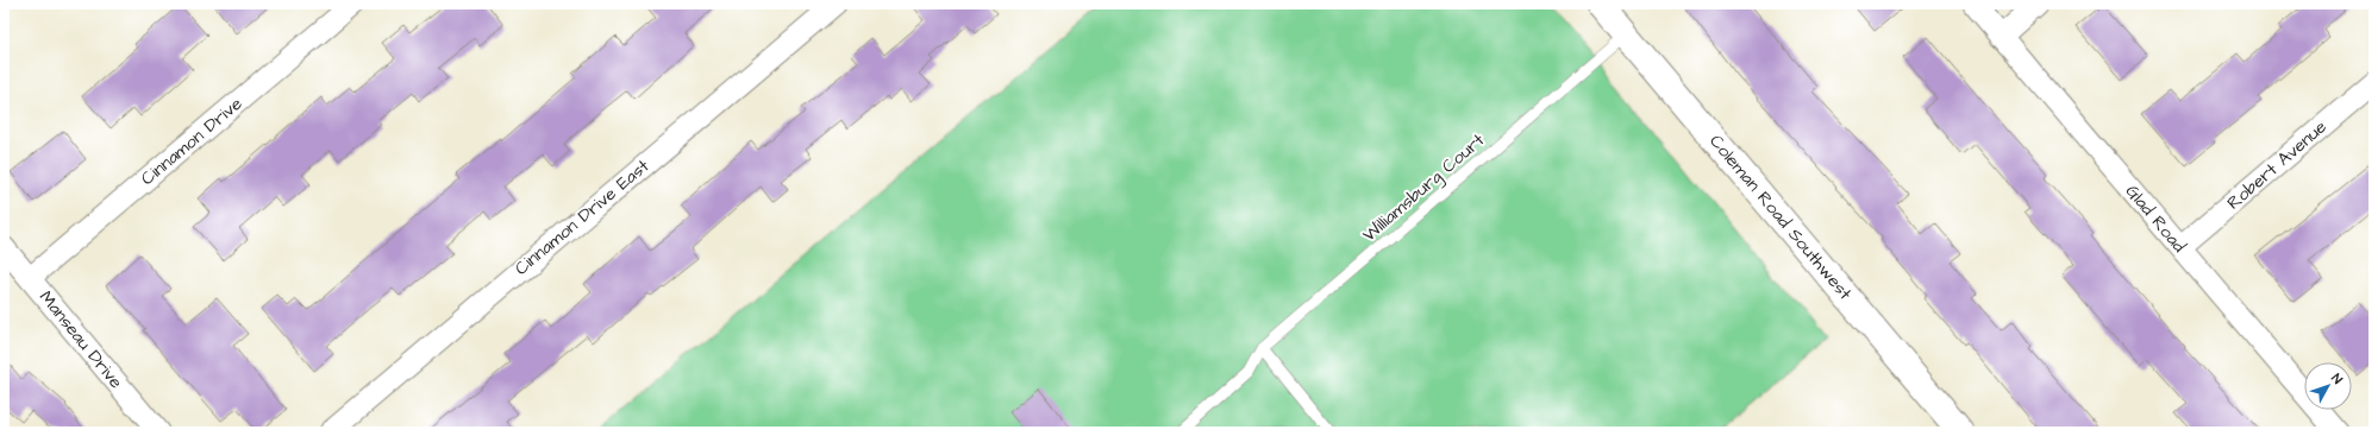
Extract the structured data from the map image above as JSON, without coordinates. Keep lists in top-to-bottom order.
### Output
{
  "streets": {
    "street": [
      "Cinnamon Drive",
      "Robert Avenue",
      "Cinnamon Drive East",
      "Coleman Road Southwest",
      "Glad Road",
      "Manseau Drive"
    ],
    "lane": ["Williamsburg Court"]
  },
  "crossings": [
    ["Cinnamon Drive", "Manseau Drive"],
    ["Robert Avenue", "Glad Road"],
    ["Williamsburg Court", "Coleman Road Southwest"]
  ],
  "north": "top right"
}
